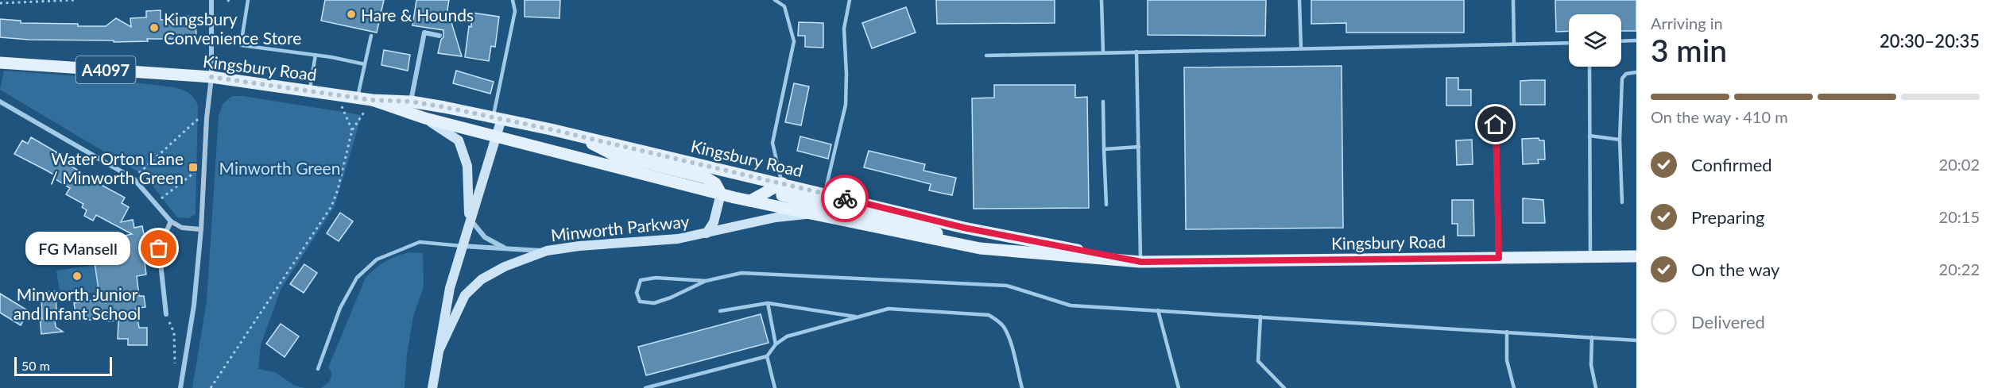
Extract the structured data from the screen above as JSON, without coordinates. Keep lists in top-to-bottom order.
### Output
{
  "streets": {
    "main road": ["Kingsbury Road", "A4097"],
    "street": ["Minworth Parkway"]
  },
  "crossings": [
    ["Kingsbury Road", "Minworth Parkway"]
  ],
  "parks": ["Minworth Green"],
  "places": {
    "other": [
      "Hare & Hounds",
      "Kingsbury Convenience Store",
      "FG Mansell",
      "Minworth Junior and Infant School"
    ],
    "transit": ["Water Orton Lane / Minworth Green"]
  },
  "scale_bar": "50 m",
  "page": {
    "heading": ["3 min", "Arriving in", "20:30–20:35"],
    "bar": "On the way · 410 m",
    "list": [
      ["Confirmed", "20:02"],
      ["Preparing", "20:15"],
      ["On the way", "20:22"],
      "Delivered"
    ],
    "bubble": "FG Mansell",
    "scale": "50 m"
  }
}
